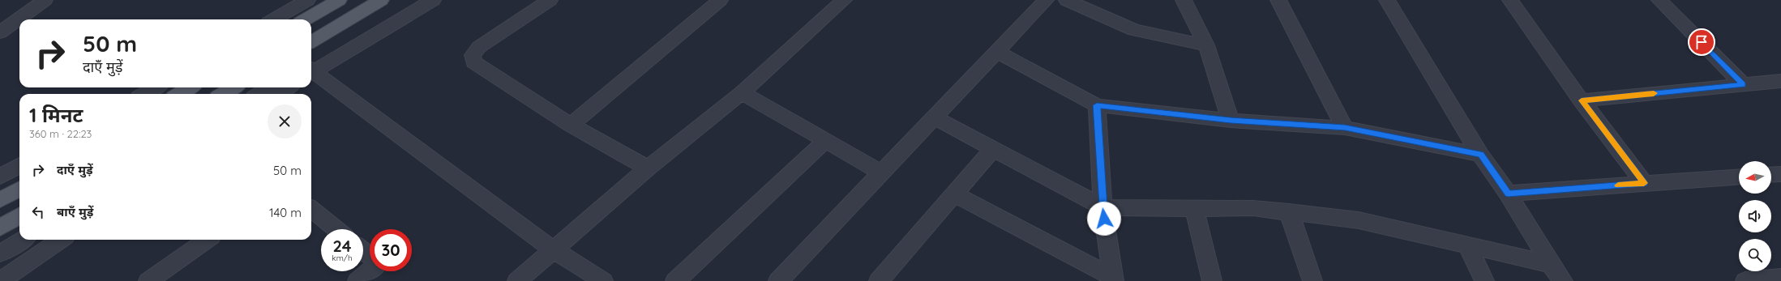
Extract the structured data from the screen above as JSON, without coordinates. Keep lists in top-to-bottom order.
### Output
{
  "north": "left",
  "page": {
    "turn": ["50 m", "दाएँ मुड़ें"],
    "heading": ["1 मिनट", "360 m · 22:23"],
    "list": [
      {
        "name": "दाएँ मुड़ें",
        "value": "50 m"
      },
      {
        "name": "बाएँ मुड़ें",
        "value": "140 m"
      }
    ],
    "speed": "24 km/h",
    "limit": "30"
  }
}
